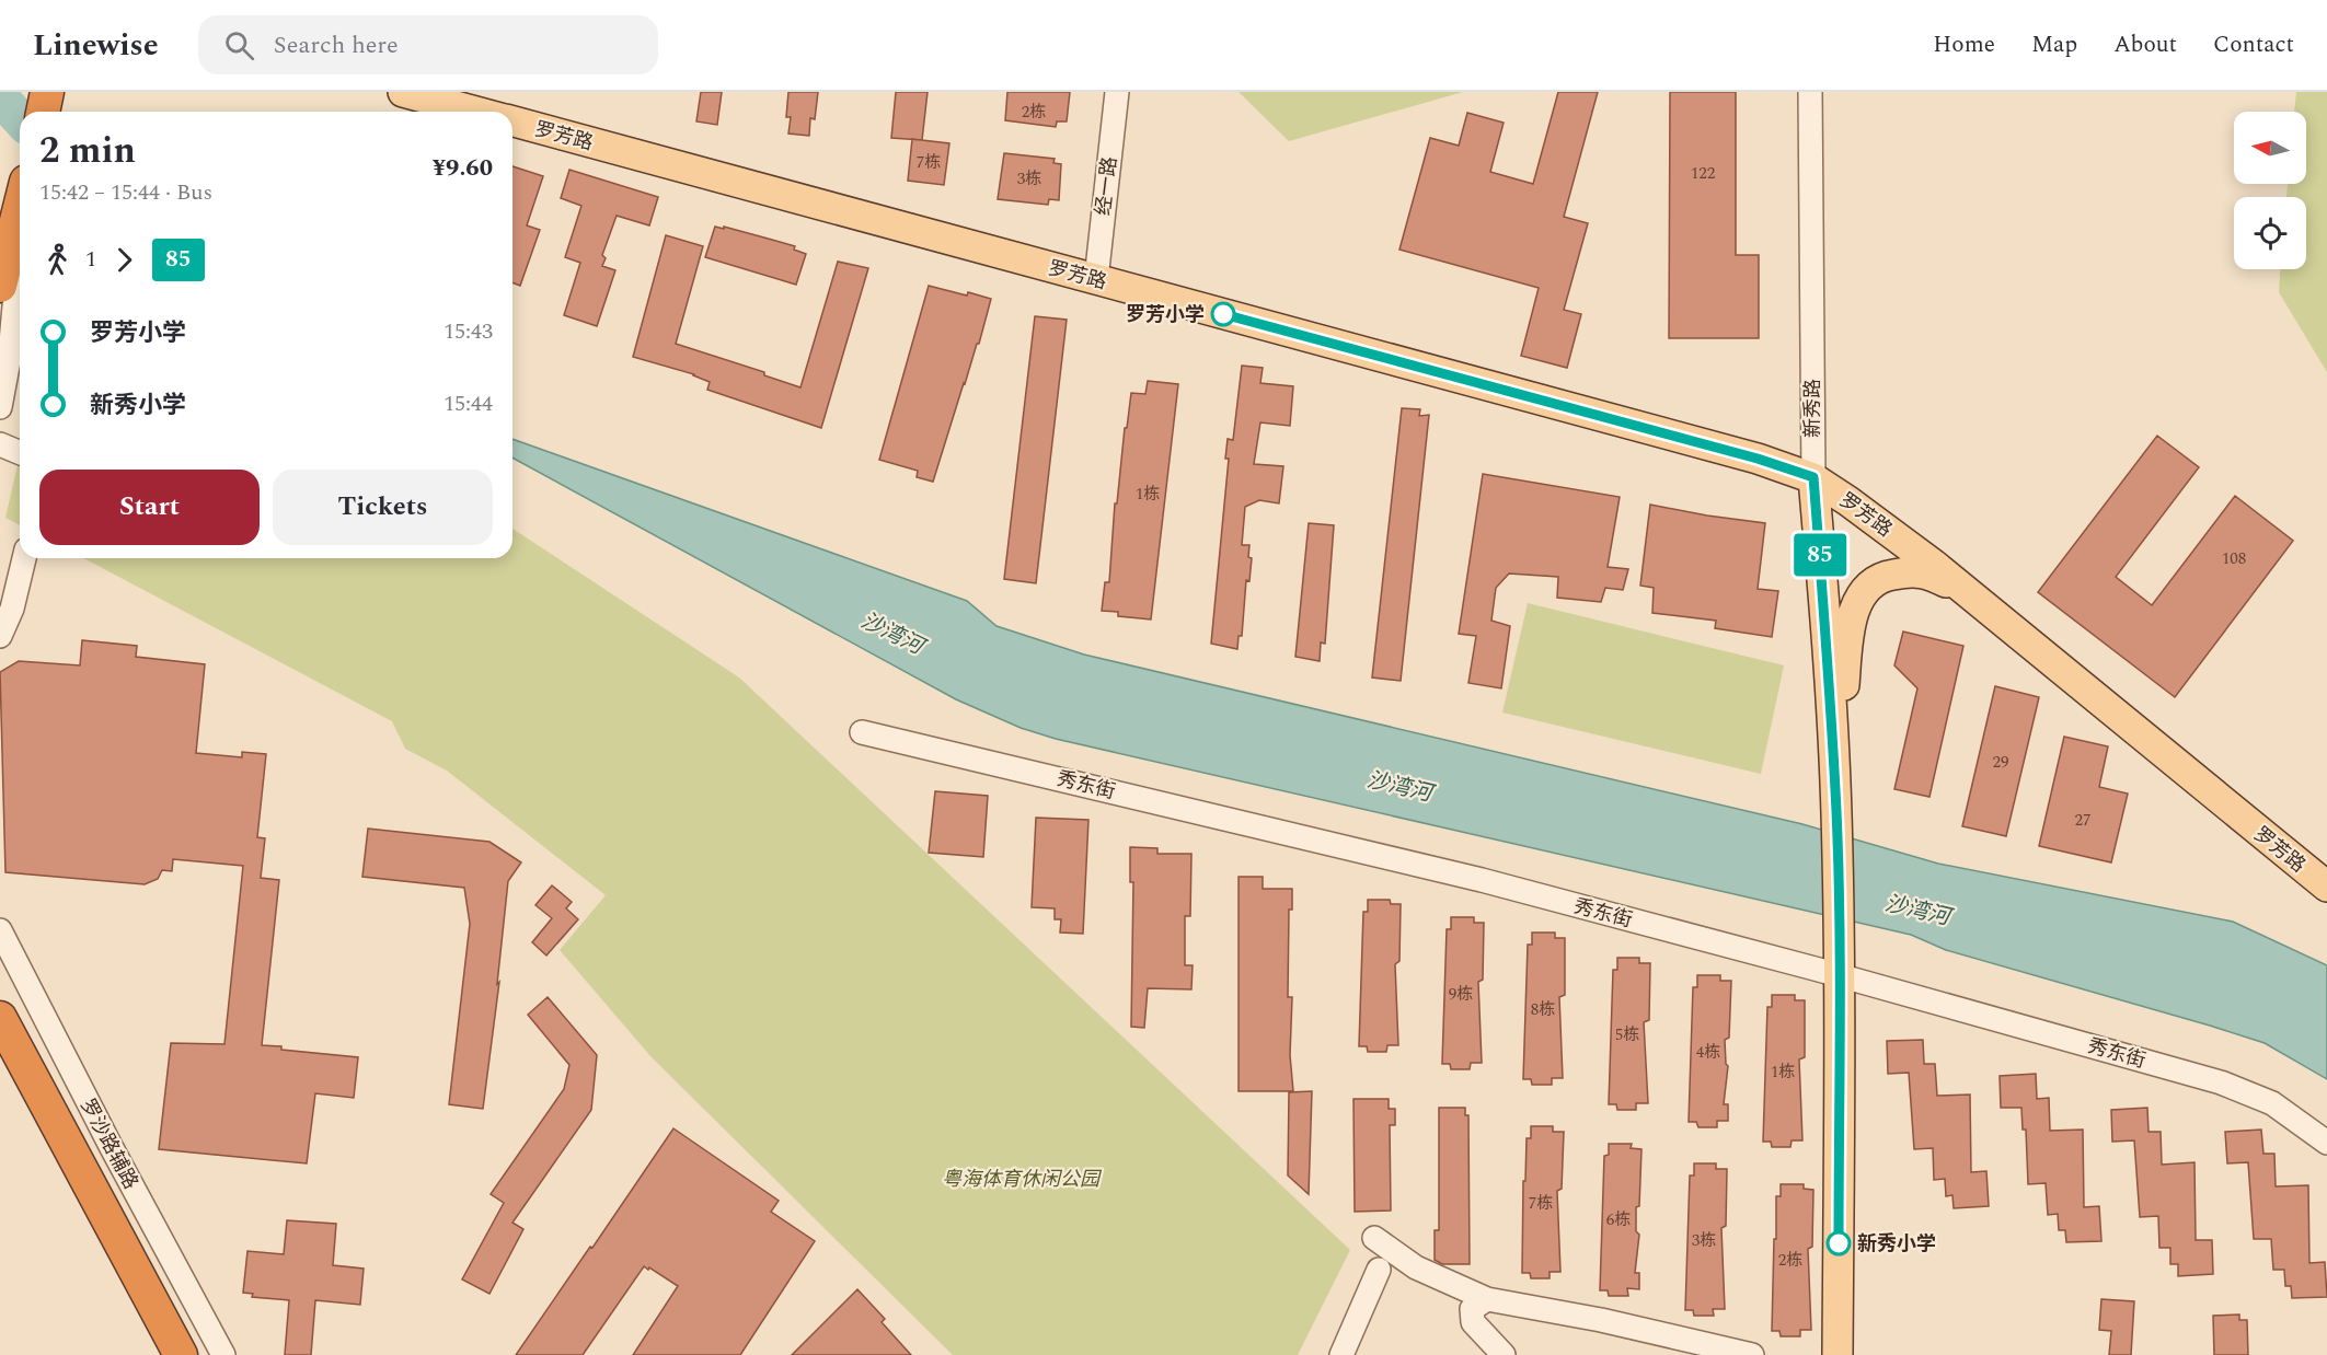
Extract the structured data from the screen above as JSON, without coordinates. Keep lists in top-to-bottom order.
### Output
{
  "streets": {
    "main road": ["罗芳路", "新秀路"],
    "street": ["经一路", "秀东街", "罗沙路辅路"]
  },
  "crossings": [
    ["罗芳路", "经一路"],
    ["罗芳路", "新秀路"],
    ["新秀路", "秀东街"]
  ],
  "water": ["沙湾河"],
  "parks": ["粤海体育休闲公园"],
  "places": ["罗芳小学", "新秀小学"],
  "lines": ["bus line 85"],
  "house_numbers": [
    "2栋",
    "7栋",
    "122",
    "3栋",
    "1栋",
    "108",
    "29",
    "27",
    "9栋",
    "8栋",
    "5栋",
    "4栋",
    "1栋",
    "7栋",
    "6栋",
    "3栋",
    "2栋"
  ],
  "north": "left",
  "page": {
    "header": "Linewise",
    "search": "Search here",
    "nav": [
      "Home",
      "Map",
      "About",
      "Contact"
    ],
    "on_map": "85",
    "heading": ["2 min", "15:42 – 15:44 · Bus", "¥9.60"],
    "legs": ["1", "85"],
    "list": [
      {
        "name": "罗芳小学",
        "value": "15:43"
      },
      {
        "name": "新秀小学",
        "value": "15:44"
      }
    ],
    "buttons": ["Start", "Tickets"]
  }
}
